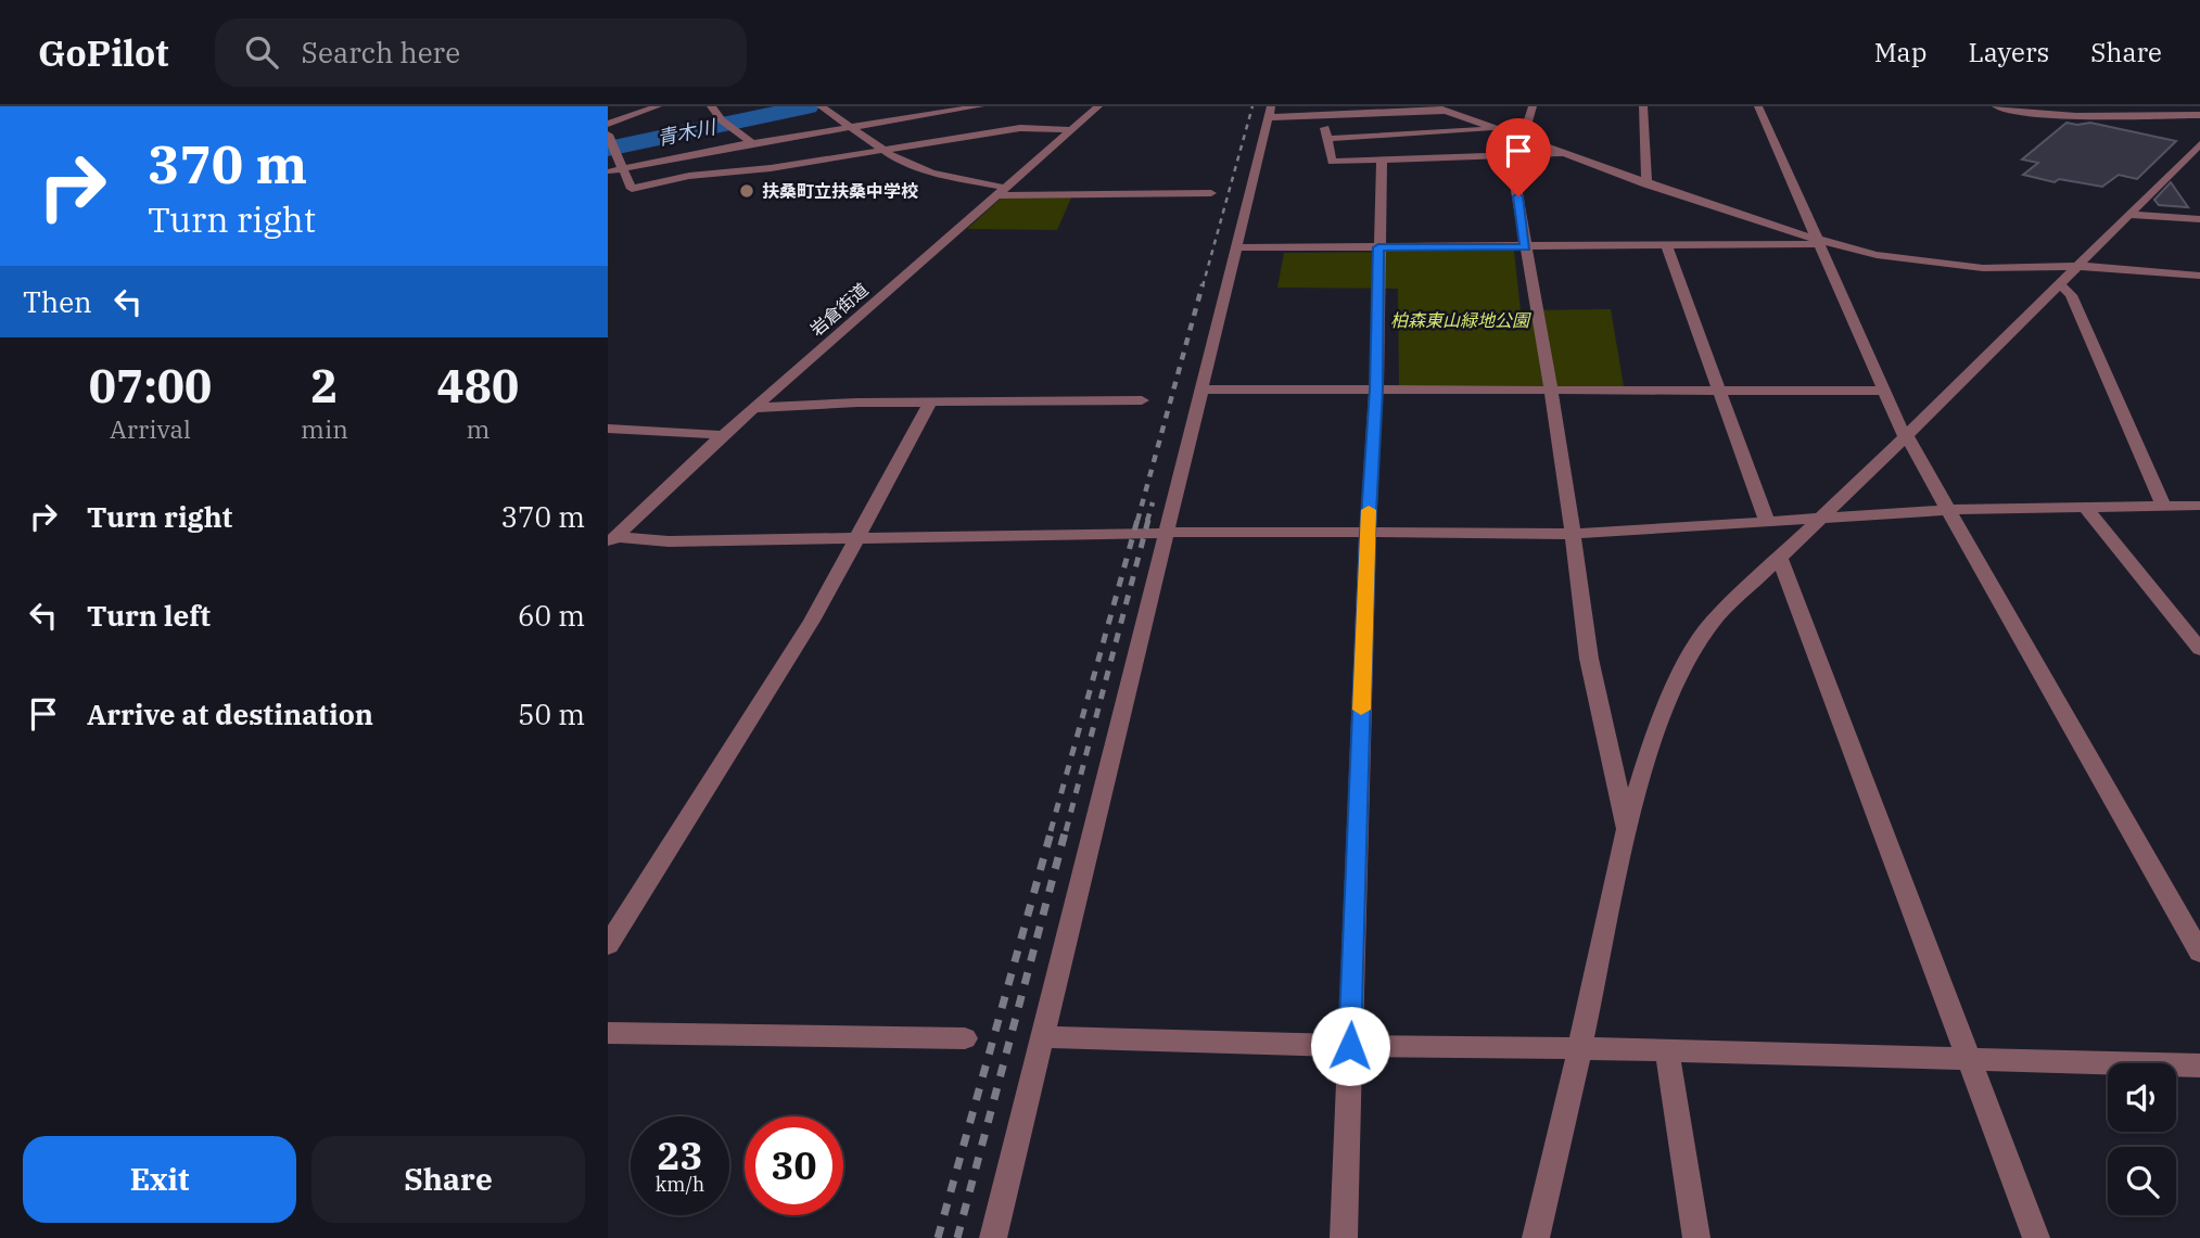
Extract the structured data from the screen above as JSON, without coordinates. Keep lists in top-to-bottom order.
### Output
{
  "streets": {
    "street": ["岩倉街道"]
  },
  "water": ["青木川"],
  "parks": ["柏森東山緑地公園"],
  "places": ["扶桑町立扶桑中学校"],
  "page": {
    "header": "GoPilot",
    "search": "Search here",
    "nav": ["Map", "Layers", "Share"],
    "turn": ["370 m", "Turn right"],
    "then": "Then",
    "eta": [
      "07:00",
      "Arrival",
      "2",
      "min",
      "480",
      "m"
    ],
    "list": [
      {
        "name": "Turn right",
        "value": "370 m"
      },
      {
        "name": "Turn left",
        "value": "60 m"
      },
      {
        "name": "Arrive at destination",
        "value": "50 m"
      }
    ],
    "speed": "23 km/h",
    "limit": "30",
    "buttons": ["Exit", "Share"]
  }
}
